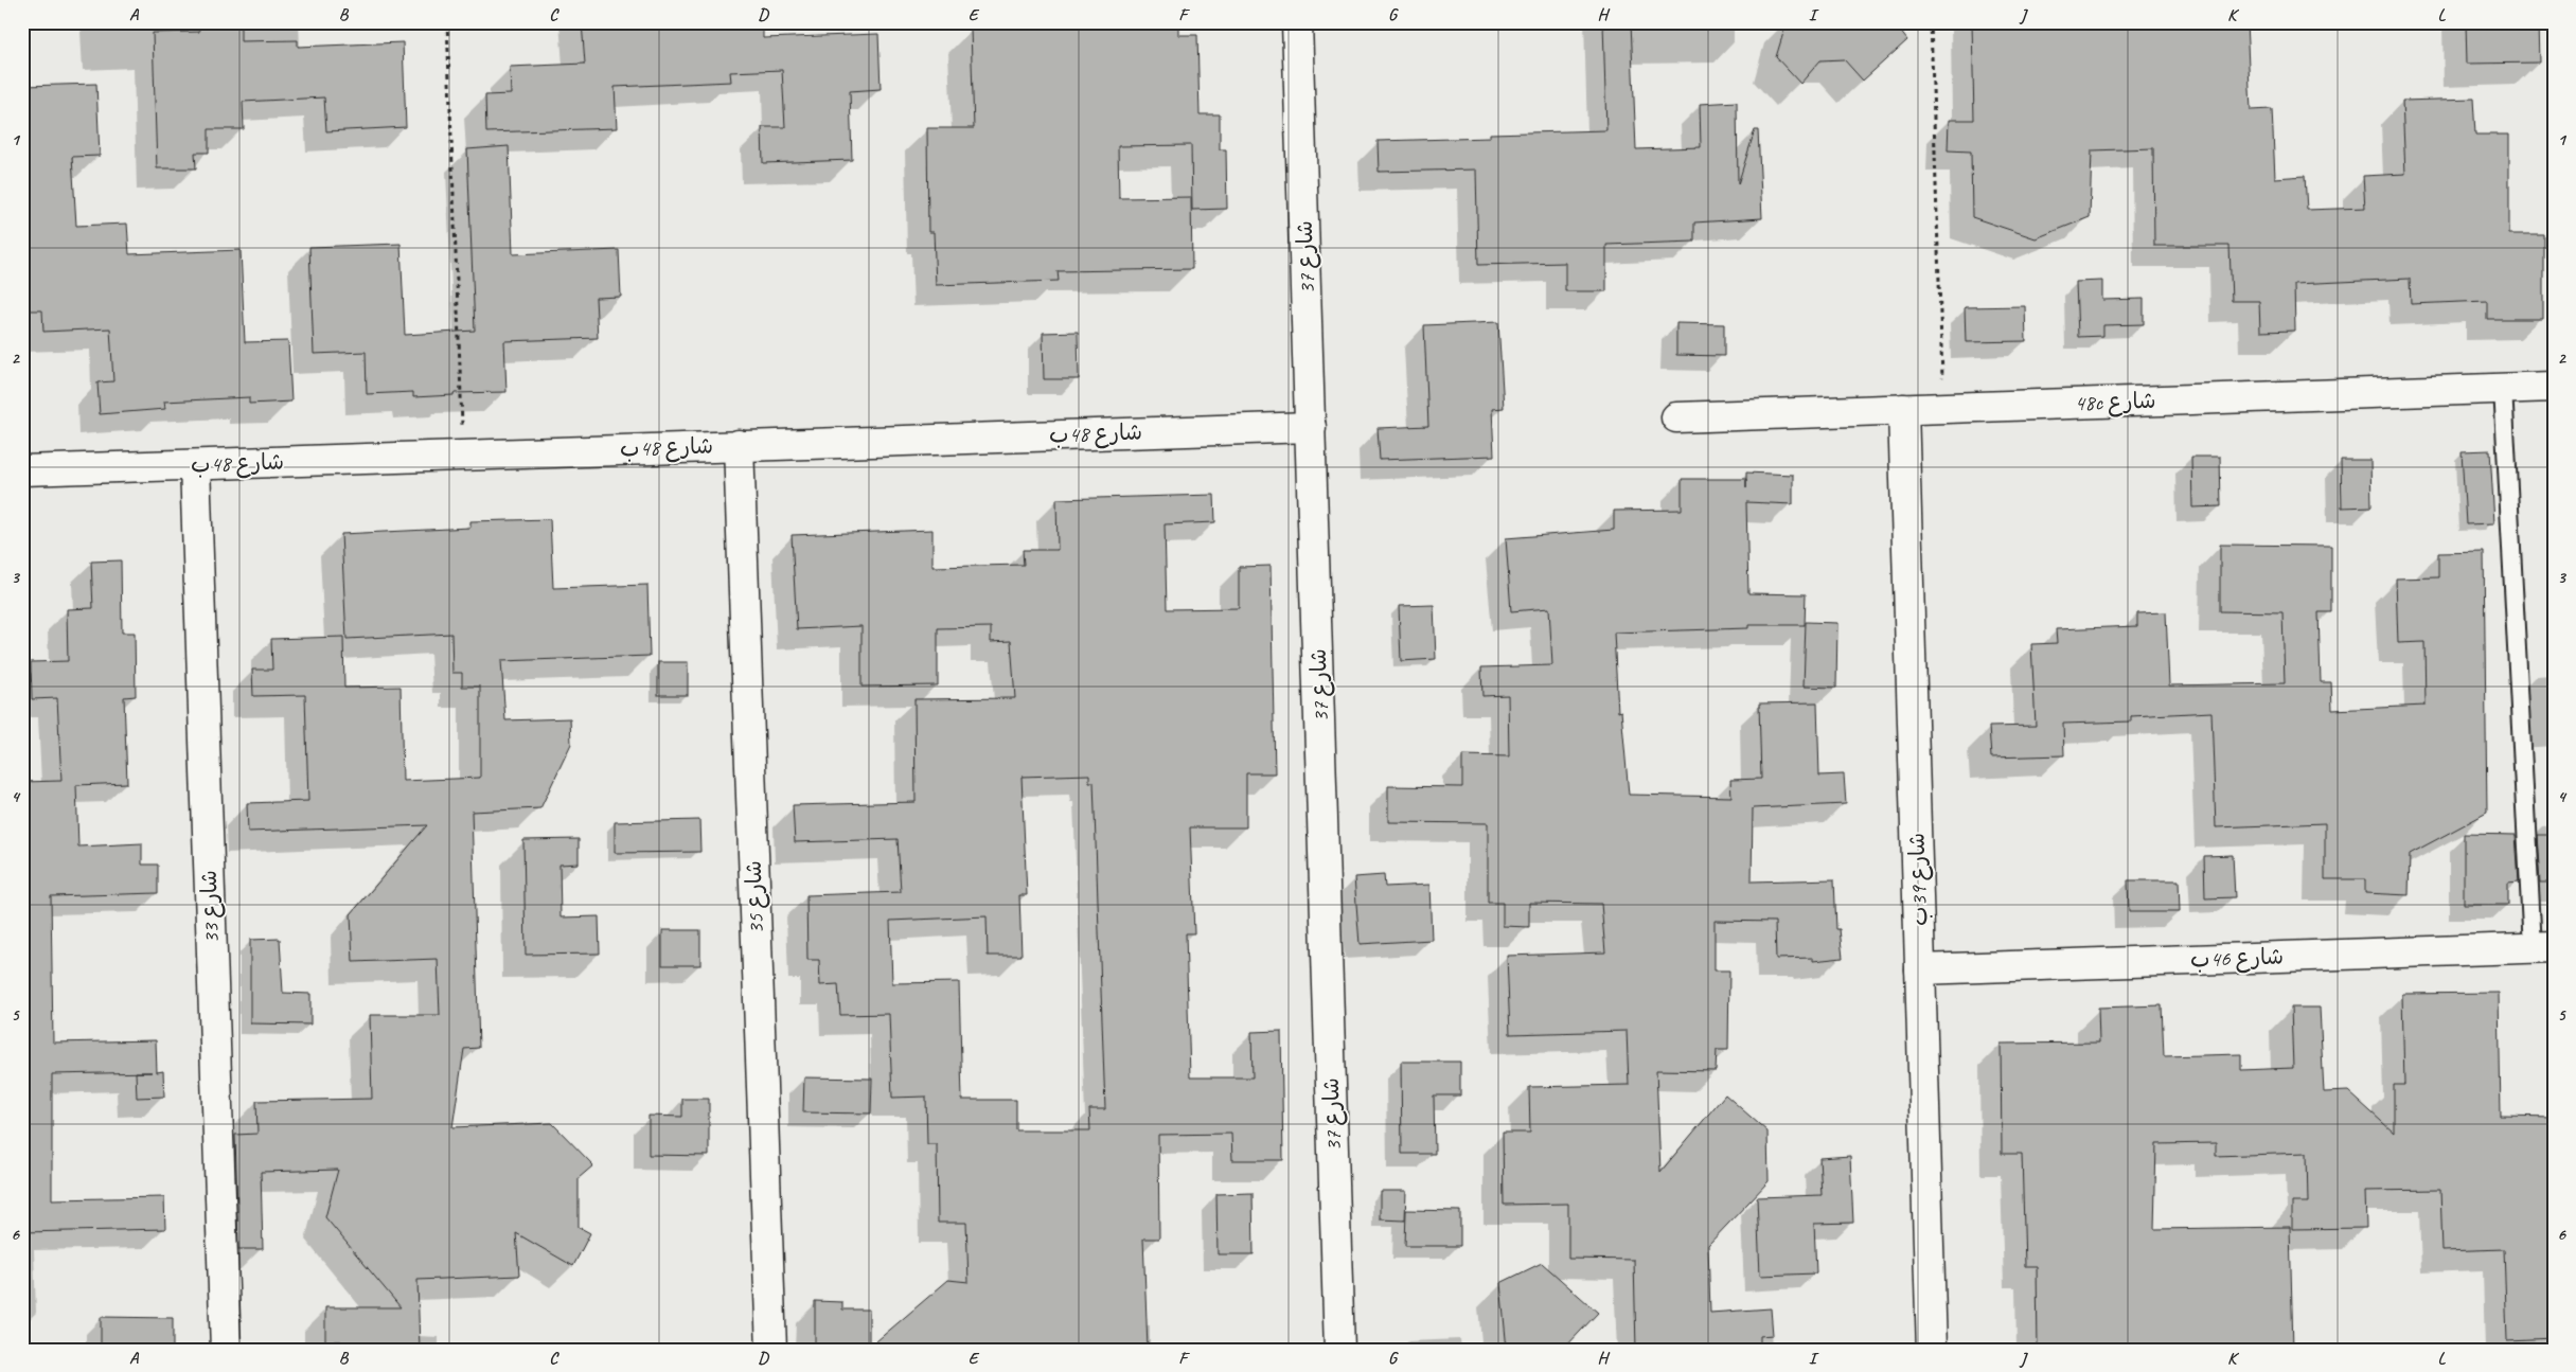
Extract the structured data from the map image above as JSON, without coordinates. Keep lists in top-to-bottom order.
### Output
{
  "streets": {
    "street": [
      "شارع 37",
      "48c شارع",
      "شارع 48ب",
      "شارع 39ب",
      "شارع 35",
      "شارع 33",
      "شارع 46ب"
    ]
  },
  "crossings": [
    ["شارع 37", "شارع 48ب"],
    ["48c شارع", "شارع 39ب"],
    ["شارع 48ب", "شارع 35"],
    ["شارع 48ب", "شارع 33"],
    ["شارع 39ب", "شارع 46ب"]
  ],
  "grid": {
    "columns": [
      "A",
      "B",
      "C",
      "D",
      "E",
      "F",
      "G",
      "H",
      "I",
      "J",
      "K",
      "L"
    ],
    "rows": [
      "1",
      "2",
      "3",
      "4",
      "5",
      "6"
    ]
  }
}
